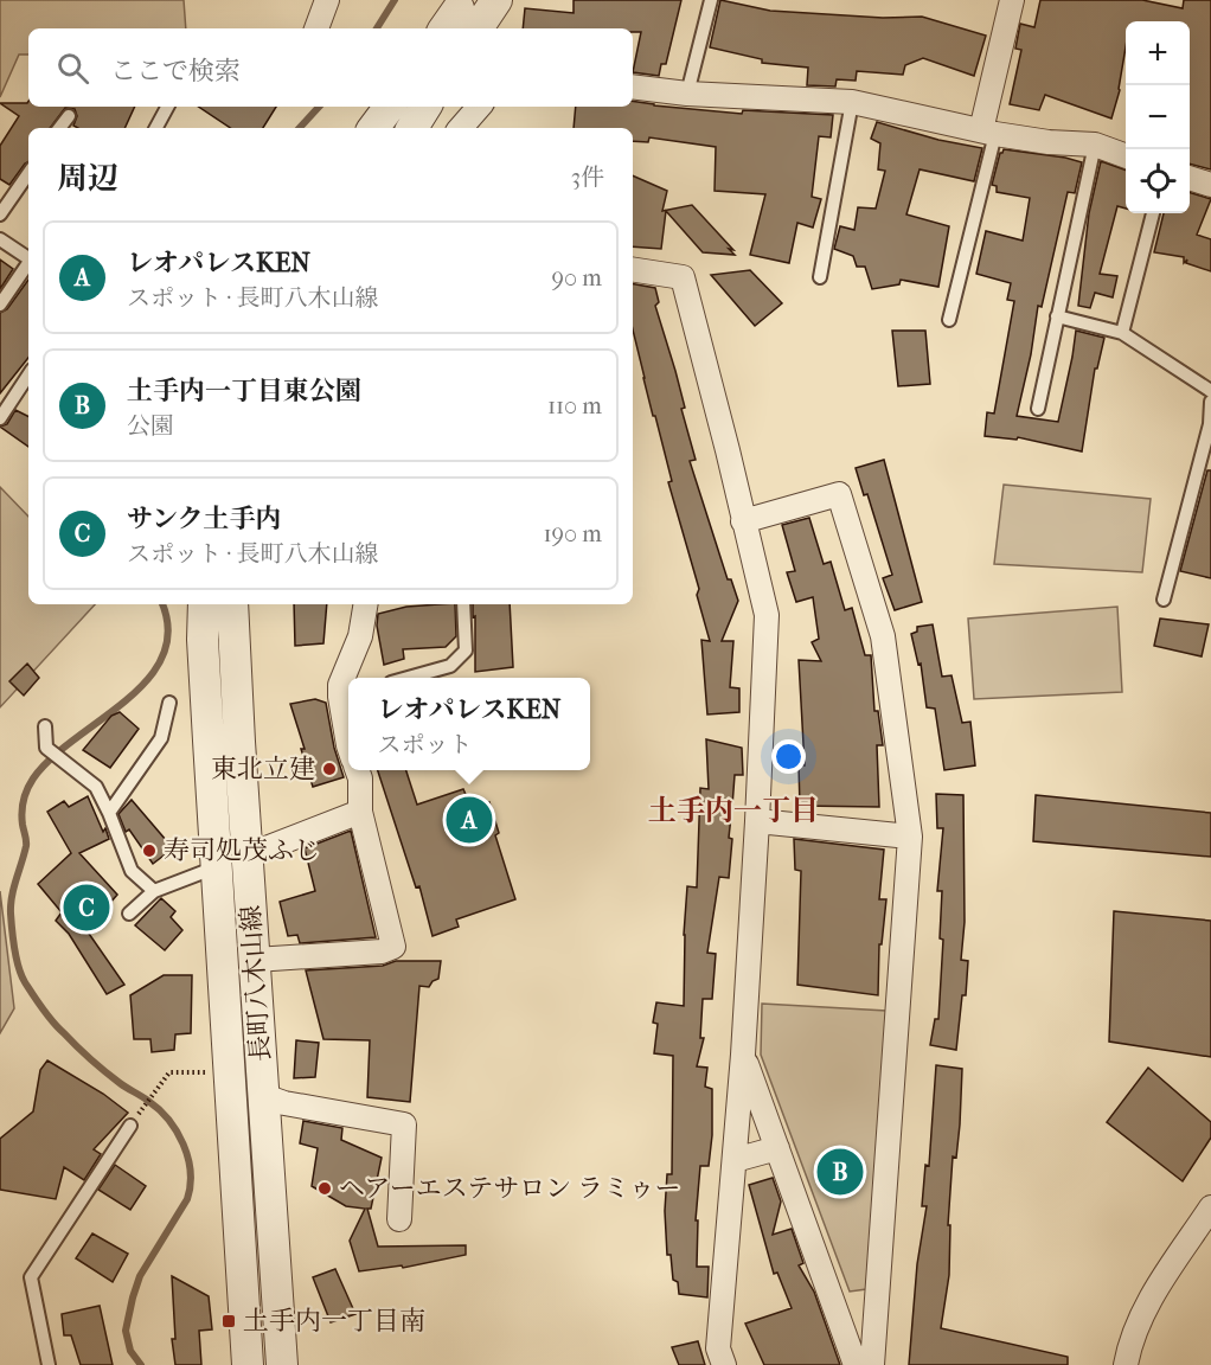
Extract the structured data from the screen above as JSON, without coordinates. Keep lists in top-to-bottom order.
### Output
{
  "streets": {
    "street": ["長町八木山線"]
  },
  "districts": ["土手内一丁目"],
  "places": {
    "other": ["東北立建", "寿司処茂ふじ", "ヘアーエステサロン ラミゥー"],
    "transit": ["土手内一丁目南"]
  },
  "page": {
    "map_buttons": ["+", "−"],
    "search": "ここで検索",
    "heading": ["周辺", "3件"],
    "list": [
      {
        "mark": "A",
        "name": "レオパレスKEN",
        "note": "スポット · 長町八木山線",
        "value": "90 m"
      },
      {
        "mark": "B",
        "name": "土手内一丁目東公園",
        "note": "公園",
        "value": "110 m"
      },
      {
        "mark": "C",
        "name": "サンク土手内",
        "note": "スポット · 長町八木山線",
        "value": "190 m"
      }
    ],
    "popup": ["レオパレスKEN", "スポット"],
    "pins": ["A", "C", "B"]
  }
}
